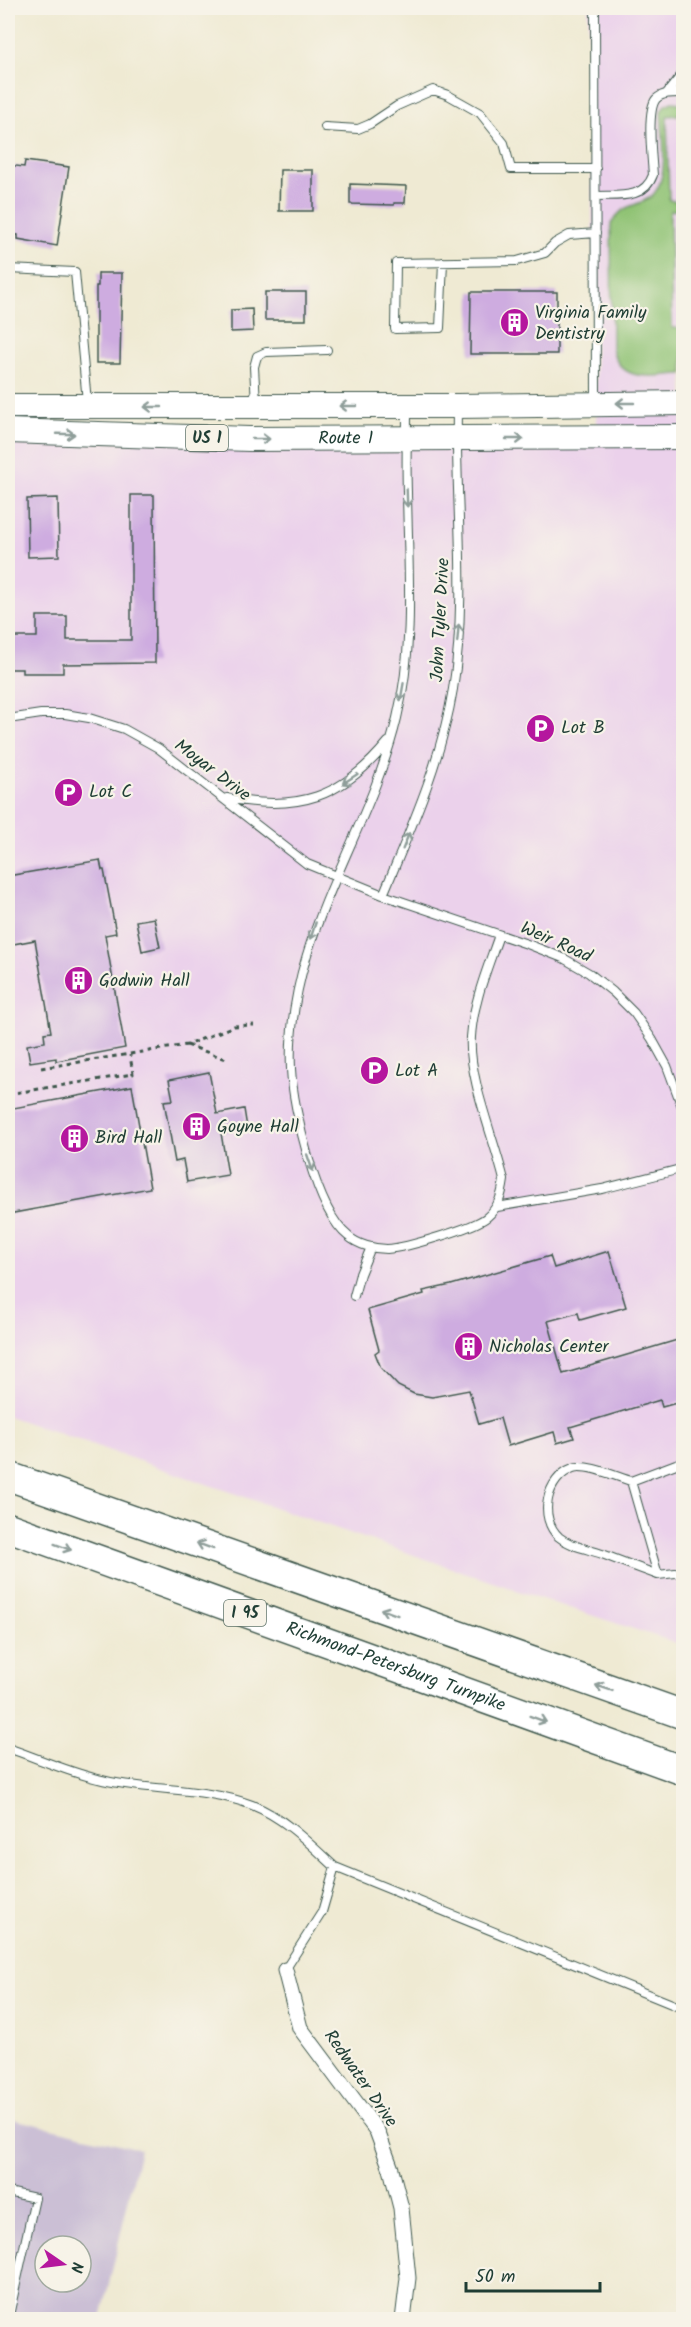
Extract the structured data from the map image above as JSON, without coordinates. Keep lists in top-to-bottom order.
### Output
{
  "streets": {
    "highway": ["I 95", "Richmond-Petersburg Turnpike"],
    "main road": ["US 1", "Route 1"],
    "street": ["Redwater Drive"],
    "lane": ["John Tyler Drive", "Moyar Drive", "Weir Road"]
  },
  "crossings": [
    ["Route 1", "John Tyler Drive"],
    ["John Tyler Drive", "Moyar Drive"],
    ["John Tyler Drive", "Weir Road"],
    ["Moyar Drive", "Weir Road"]
  ],
  "places": {
    "building": [
      "Virginia Family Dentistry",
      "Godwin Hall",
      "Goyne Hall",
      "Bird Hall",
      "Nicholas Center"
    ],
    "parking": ["Lot B", "Lot C", "Lot A"]
  },
  "scale_bar": "50 m",
  "north": "right"
}
